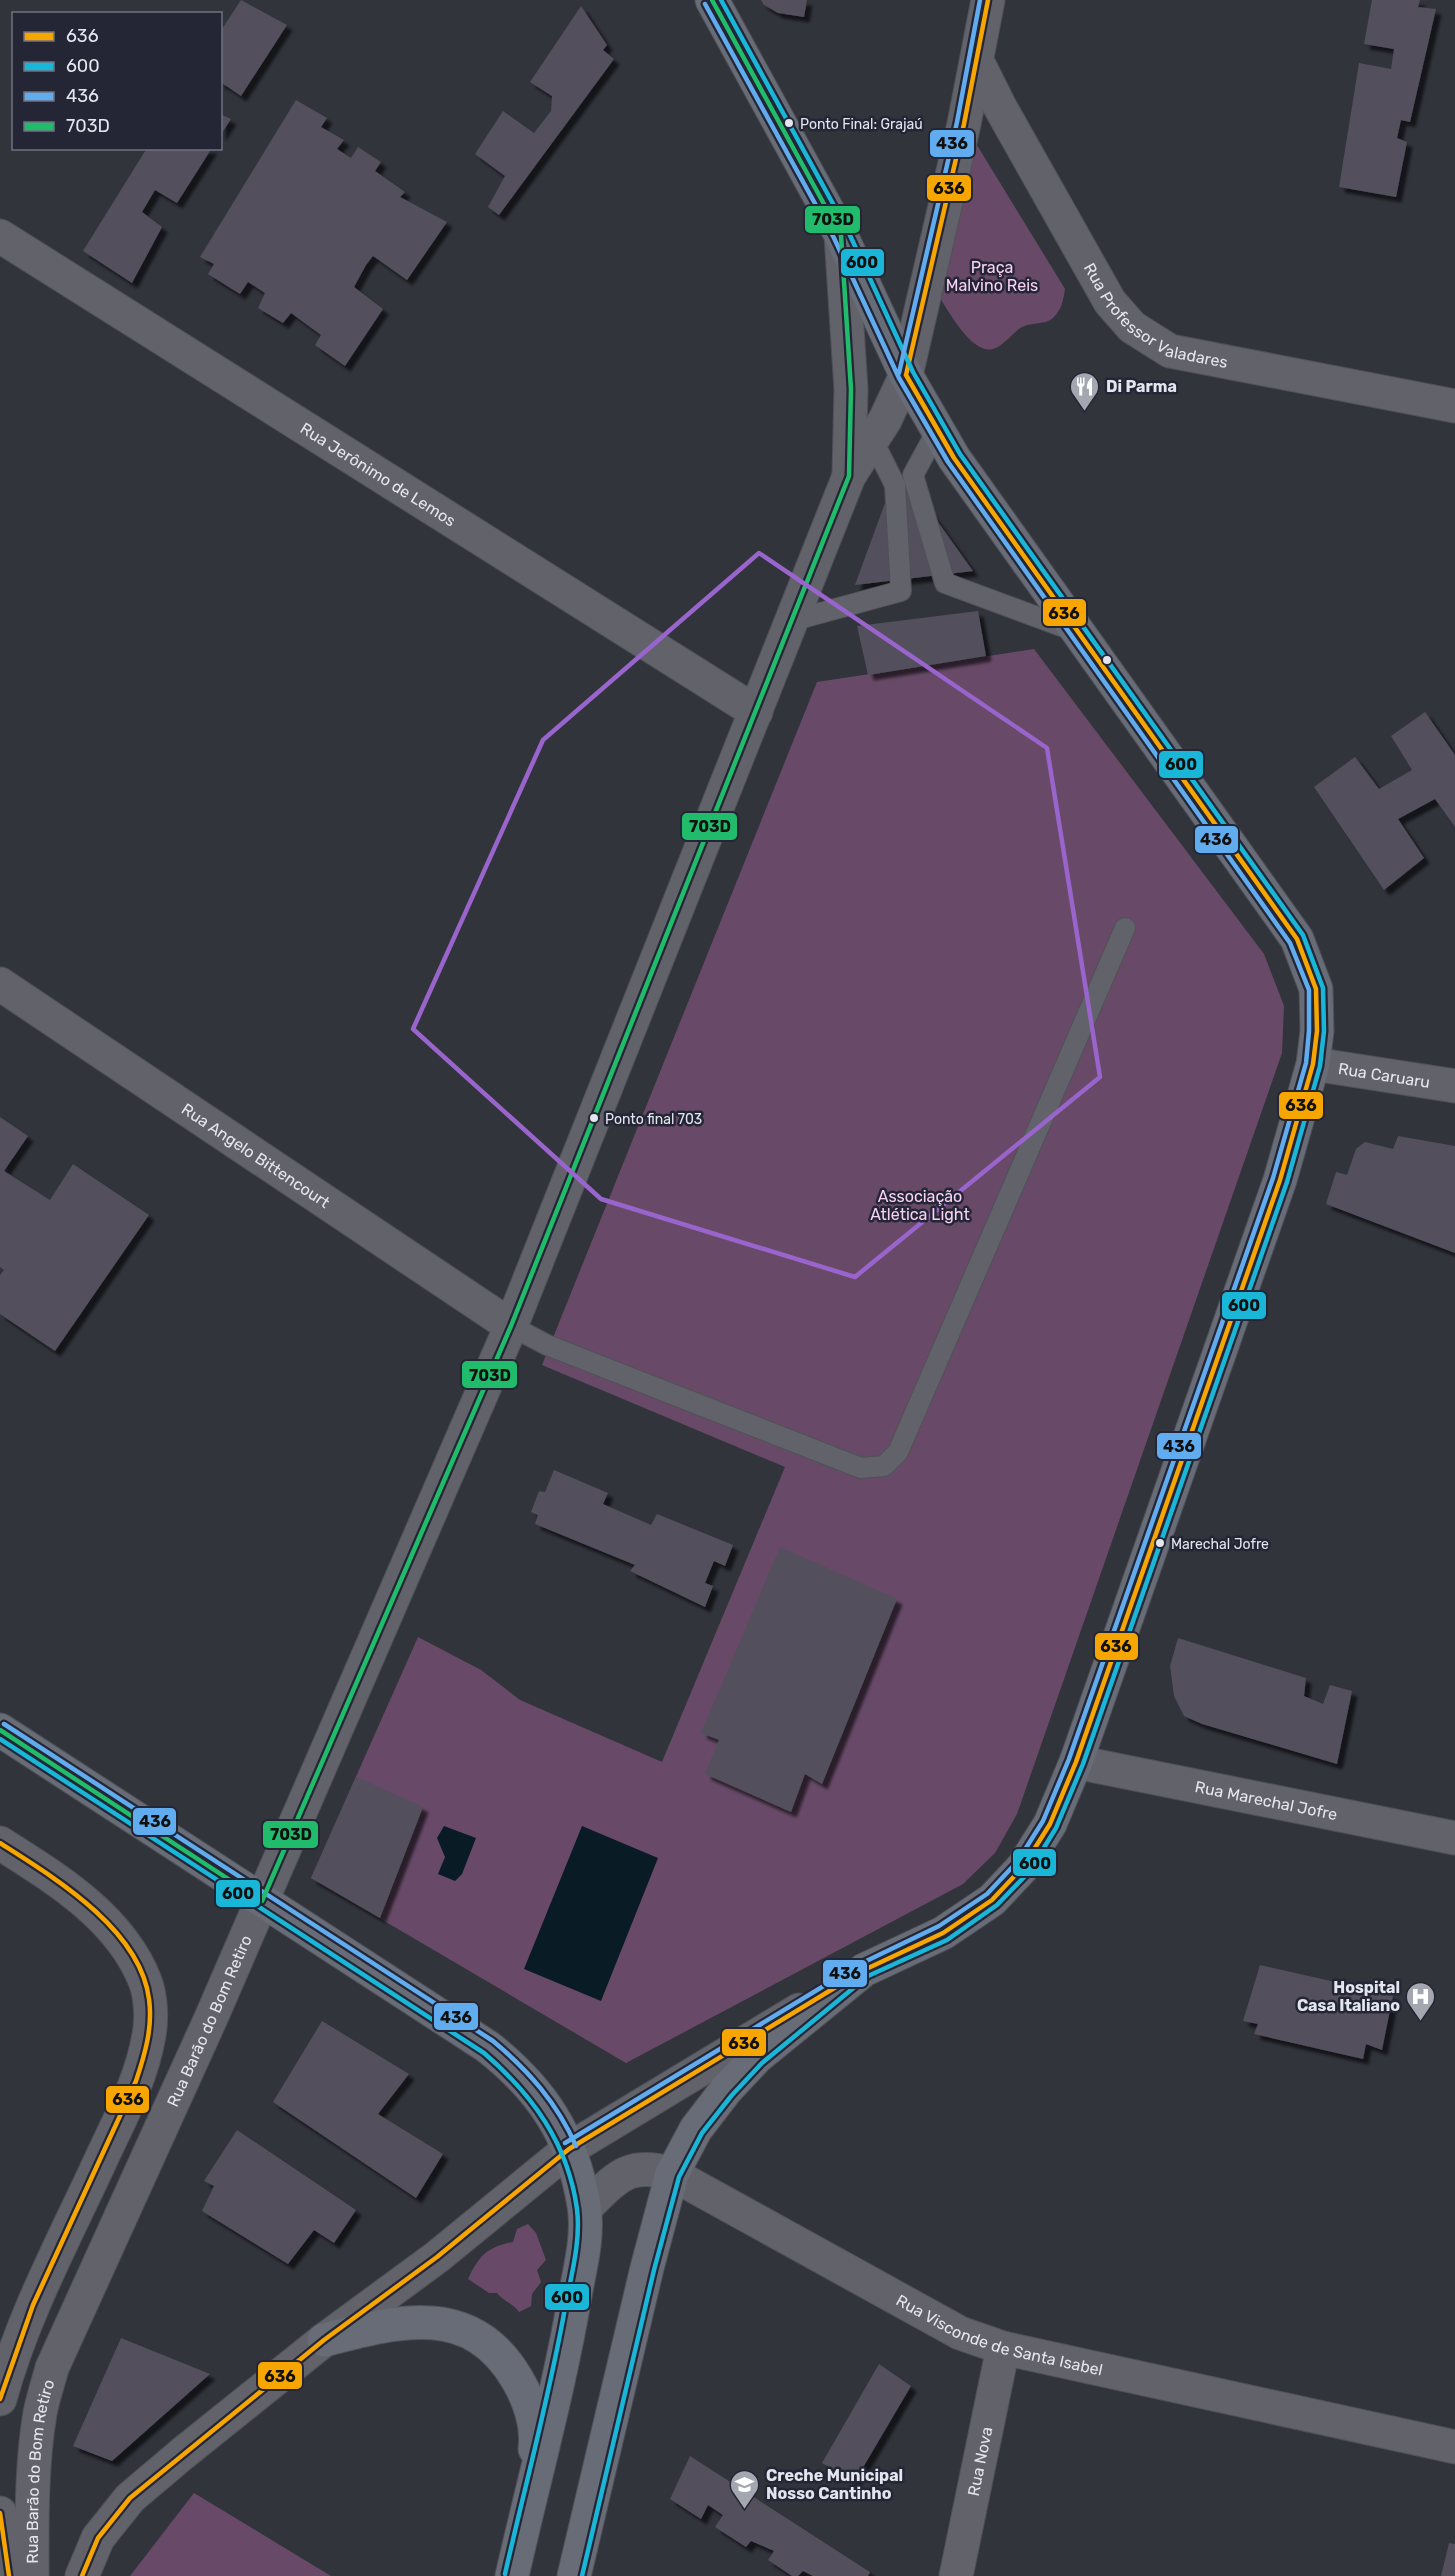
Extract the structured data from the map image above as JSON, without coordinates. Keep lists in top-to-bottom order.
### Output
{
  "streets": {
    "main road": [
      "Rua Professor Valadares",
      "Rua Jerônimo de Lemos",
      "Rua Caruaru",
      "Rua Angelo Bittencourt",
      "Rua Marechal Jofre",
      "Rua Barão do Bom Retiro",
      "Rua Visconde de Santa Isabel",
      "Rua Nova"
    ]
  },
  "crossings": [
    ["Rua Jerônimo de Lemos", "Rua Barão do Bom Retiro"],
    ["Rua Angelo Bittencourt", "Rua Barão do Bom Retiro"],
    ["Rua Visconde de Santa Isabel", "Rua Nova"]
  ],
  "parks": ["Praça Malvino Reis", "Associação Atlética Light"],
  "places": {
    "other": ["Ponto Final: Grajaú", "Ponto final 703", "Marechal Jofre"],
    "restaurant": ["Di Parma"],
    "hospital": ["Hospital Casa Italiano"],
    "school or university": ["Creche Municipal Nosso Cantinho"]
  },
  "lines": [
    "transit line 636",
    "transit line 600",
    "transit line 436",
    "transit line 703D"
  ],
  "legend": [
    "636",
    "600",
    "436",
    "703D"
  ]
}
